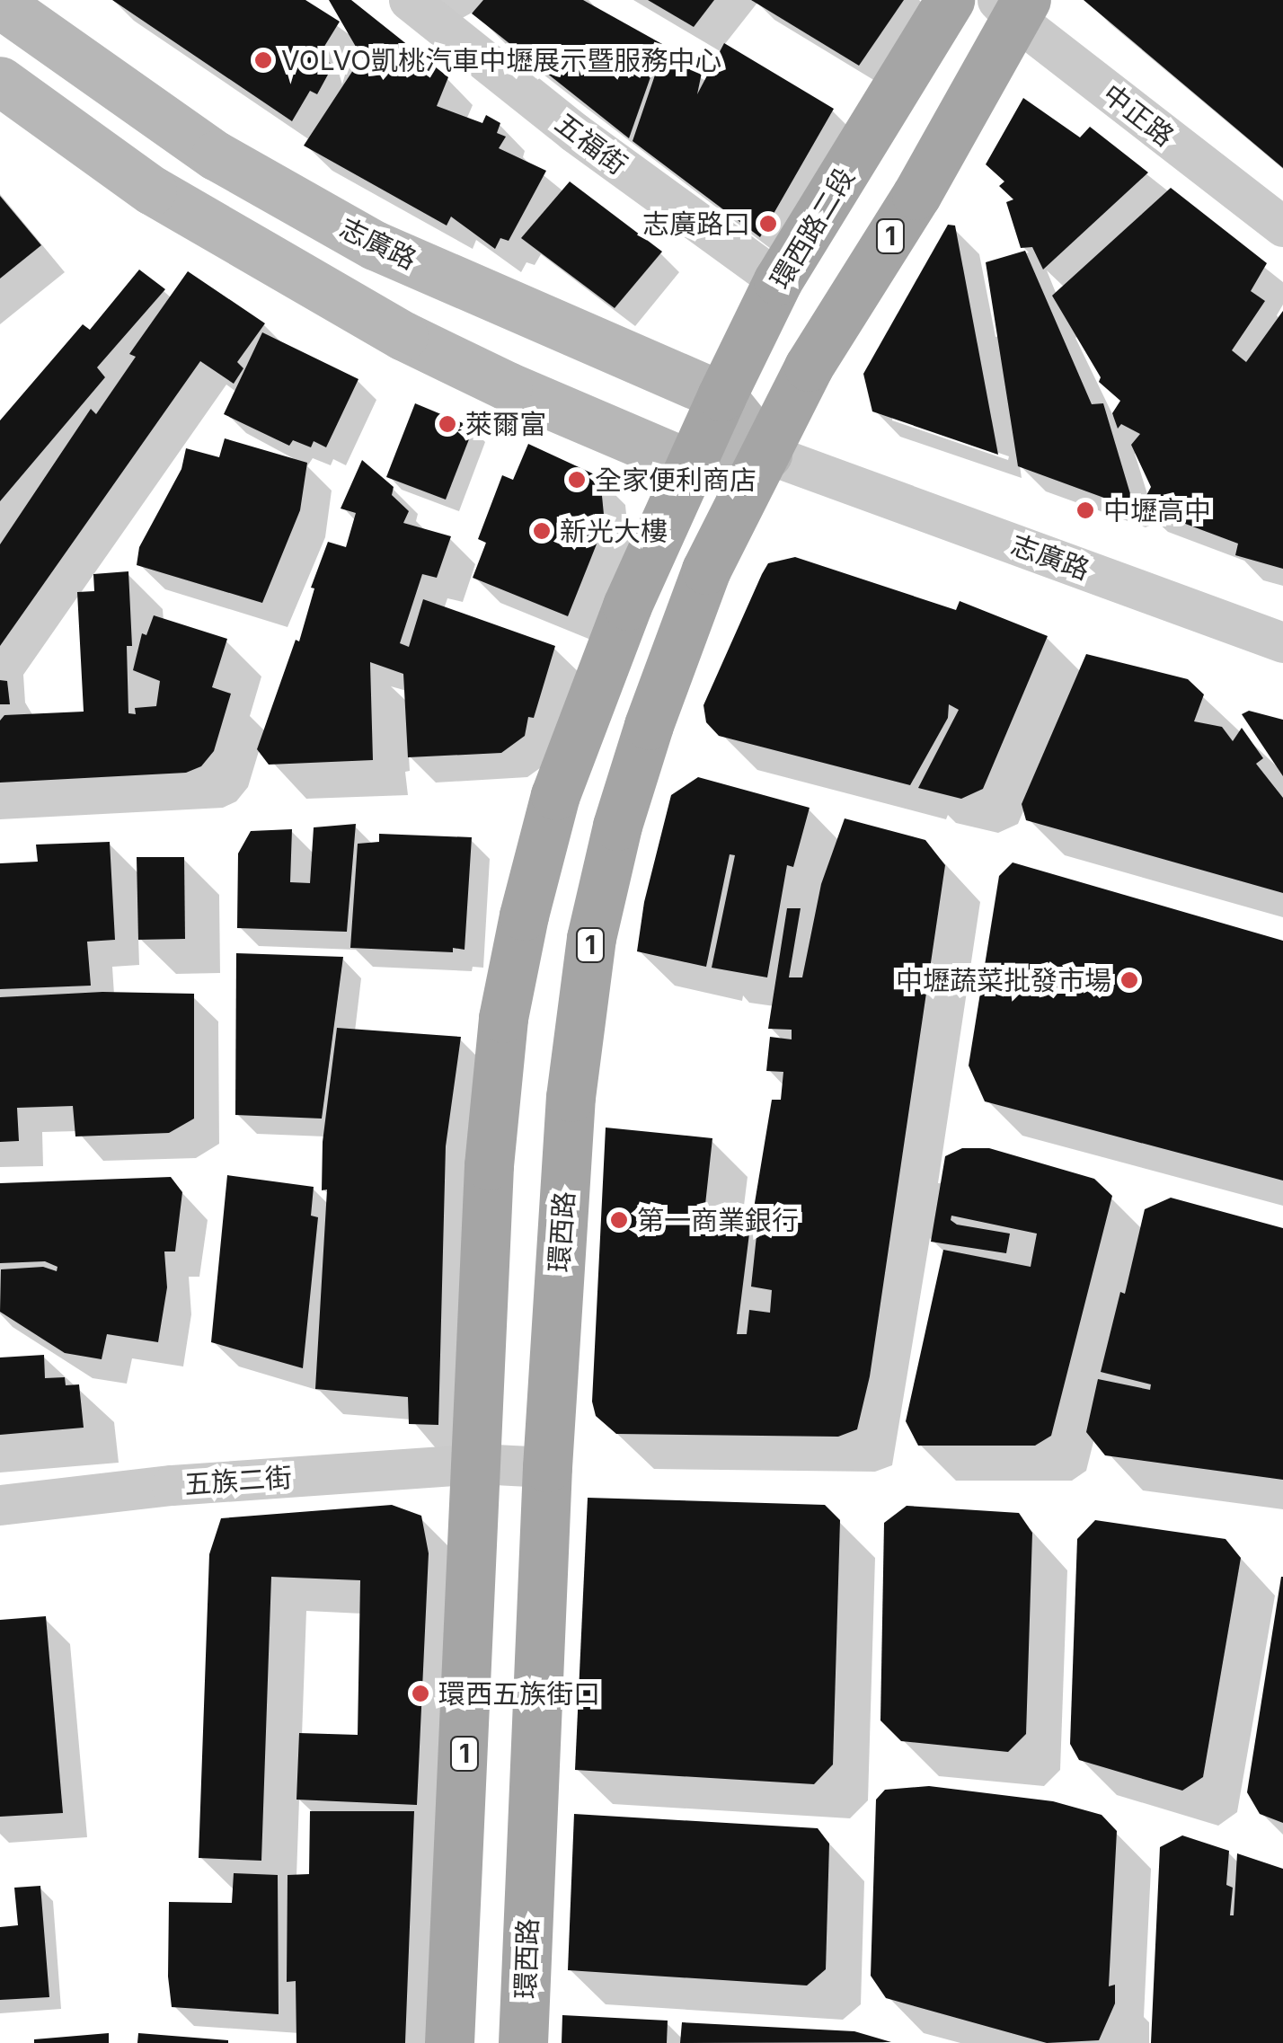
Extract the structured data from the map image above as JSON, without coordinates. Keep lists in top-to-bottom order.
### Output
{
  "streets": {
    "main road": [
      "環西路二段",
      "1",
      "志廣路",
      "環西路"
    ],
    "street": ["中正路", "五福街", "五族二街"]
  },
  "crossings": [
    ["中正路", "1"],
    ["五福街", "環西路二段"],
    ["環西路二段", "1"],
    ["環西路二段", "志廣路"],
    ["1", "志廣路"],
    ["1", "環西路"],
    ["1", "五族二街"],
    ["志廣路", "環西路"],
    ["環西路", "五族二街"]
  ],
  "places": [
    "VOLVO凱桃汽車中壢展示暨服務中心",
    "志廣路口",
    "萊爾富",
    "全家便利商店",
    "中壢高中",
    "新光大樓",
    "中壢蔬菜批發市場",
    "第一商業銀行",
    "環西五族街口"
  ]
}
